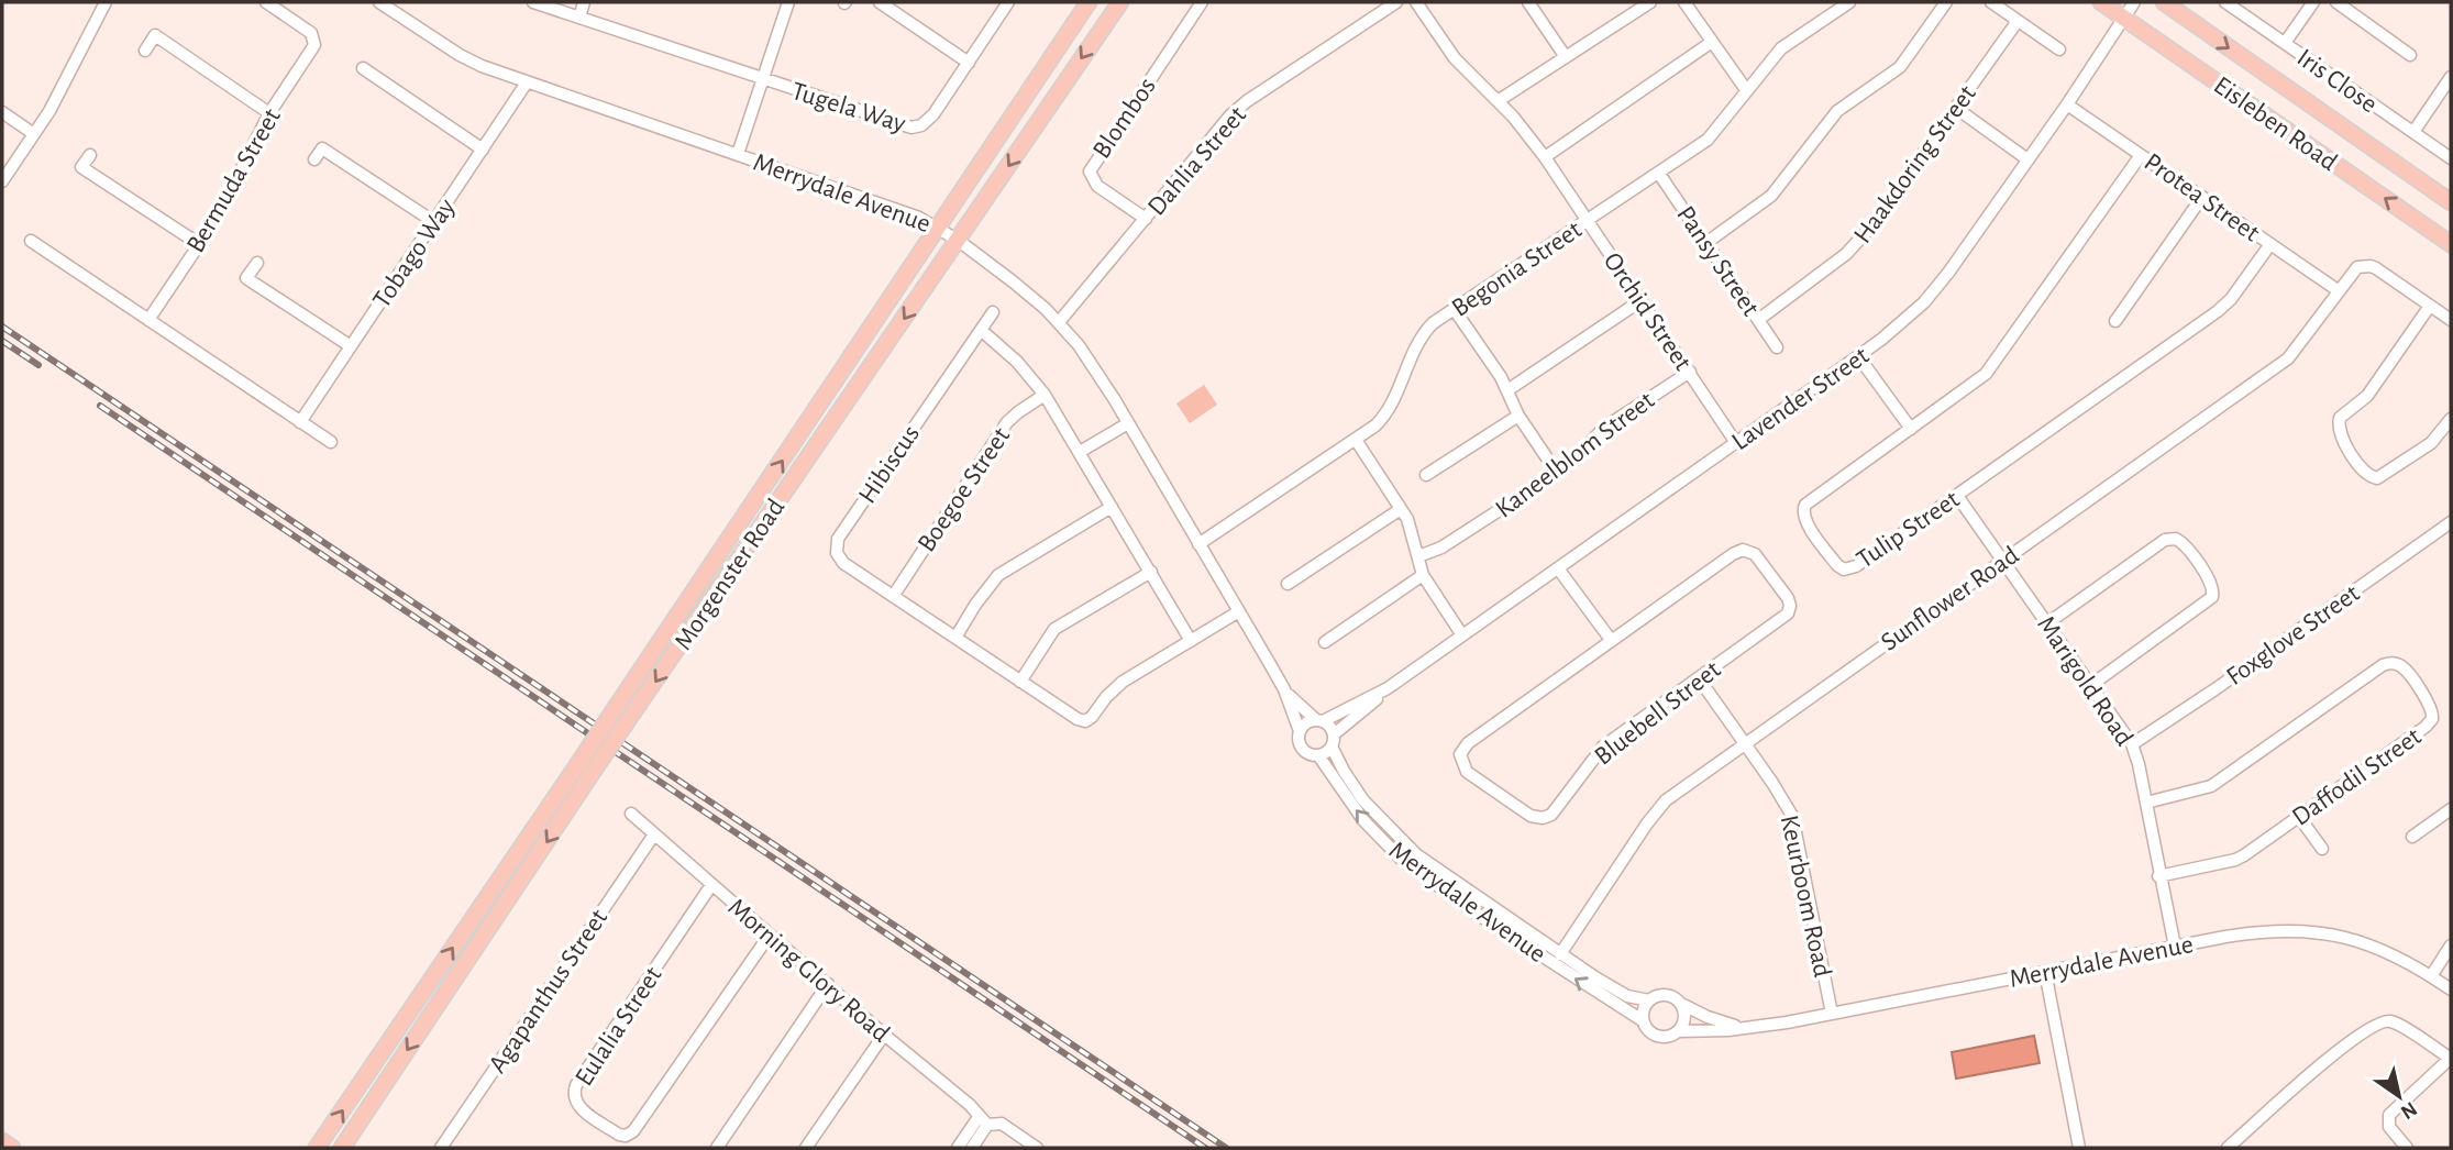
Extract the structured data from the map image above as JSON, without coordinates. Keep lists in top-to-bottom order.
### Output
{
  "streets": {
    "main road": ["Eisleben Road", "Morgenster Road"],
    "street": [
      "Iris Close",
      "Tugela Way",
      "Blombos",
      "Dahlia Street",
      "Haakdoring Street",
      "Bermuda Street",
      "Merrydale Avenue",
      "Protea Street",
      "Tobago Way",
      "Pansy Street",
      "Begonia Street",
      "Orchid Street",
      "Lavender Street",
      "Kaneelblom Street",
      "Hibiscus",
      "Boegoe Street",
      "Tulip Street",
      "Sunflower Road",
      "Foxglove Street",
      "Marigold Road",
      "Bluebell Street",
      "Daffodil Street",
      "Keurboom Road",
      "Morning Glory Road",
      "Agapanthus Street",
      "Eulalia Street"
    ]
  },
  "crossings": [
    ["Blombos", "Dahlia Street"],
    ["Eisleben Road", "Lavender Street"],
    ["Dahlia Street", "Merrydale Avenue"],
    ["Haakdoring Street", "Pansy Street"],
    ["Merrydale Avenue", "Tobago Way"],
    ["Merrydale Avenue", "Begonia Street"],
    ["Merrydale Avenue", "Lavender Street"],
    ["Merrydale Avenue", "Hibiscus"],
    ["Merrydale Avenue", "Morgenster Road"],
    ["Merrydale Avenue", "Sunflower Road"],
    ["Merrydale Avenue", "Marigold Road"],
    ["Merrydale Avenue", "Keurboom Road"],
    ["Protea Street", "Lavender Street"],
    ["Protea Street", "Tulip Street"],
    ["Protea Street", "Sunflower Road"],
    ["Pansy Street", "Begonia Street"],
    ["Begonia Street", "Orchid Street"],
    ["Orchid Street", "Lavender Street"],
    ["Orchid Street", "Kaneelblom Street"],
    ["Hibiscus", "Boegoe Street"],
    ["Tulip Street", "Marigold Road"],
    ["Sunflower Road", "Marigold Road"],
    ["Sunflower Road", "Keurboom Road"],
    ["Foxglove Street", "Marigold Road"],
    ["Marigold Road", "Daffodil Street"],
    ["Bluebell Street", "Keurboom Road"],
    ["Morning Glory Road", "Agapanthus Street"],
    ["Morning Glory Road", "Eulalia Street"]
  ],
  "north": "bottom right"
}
